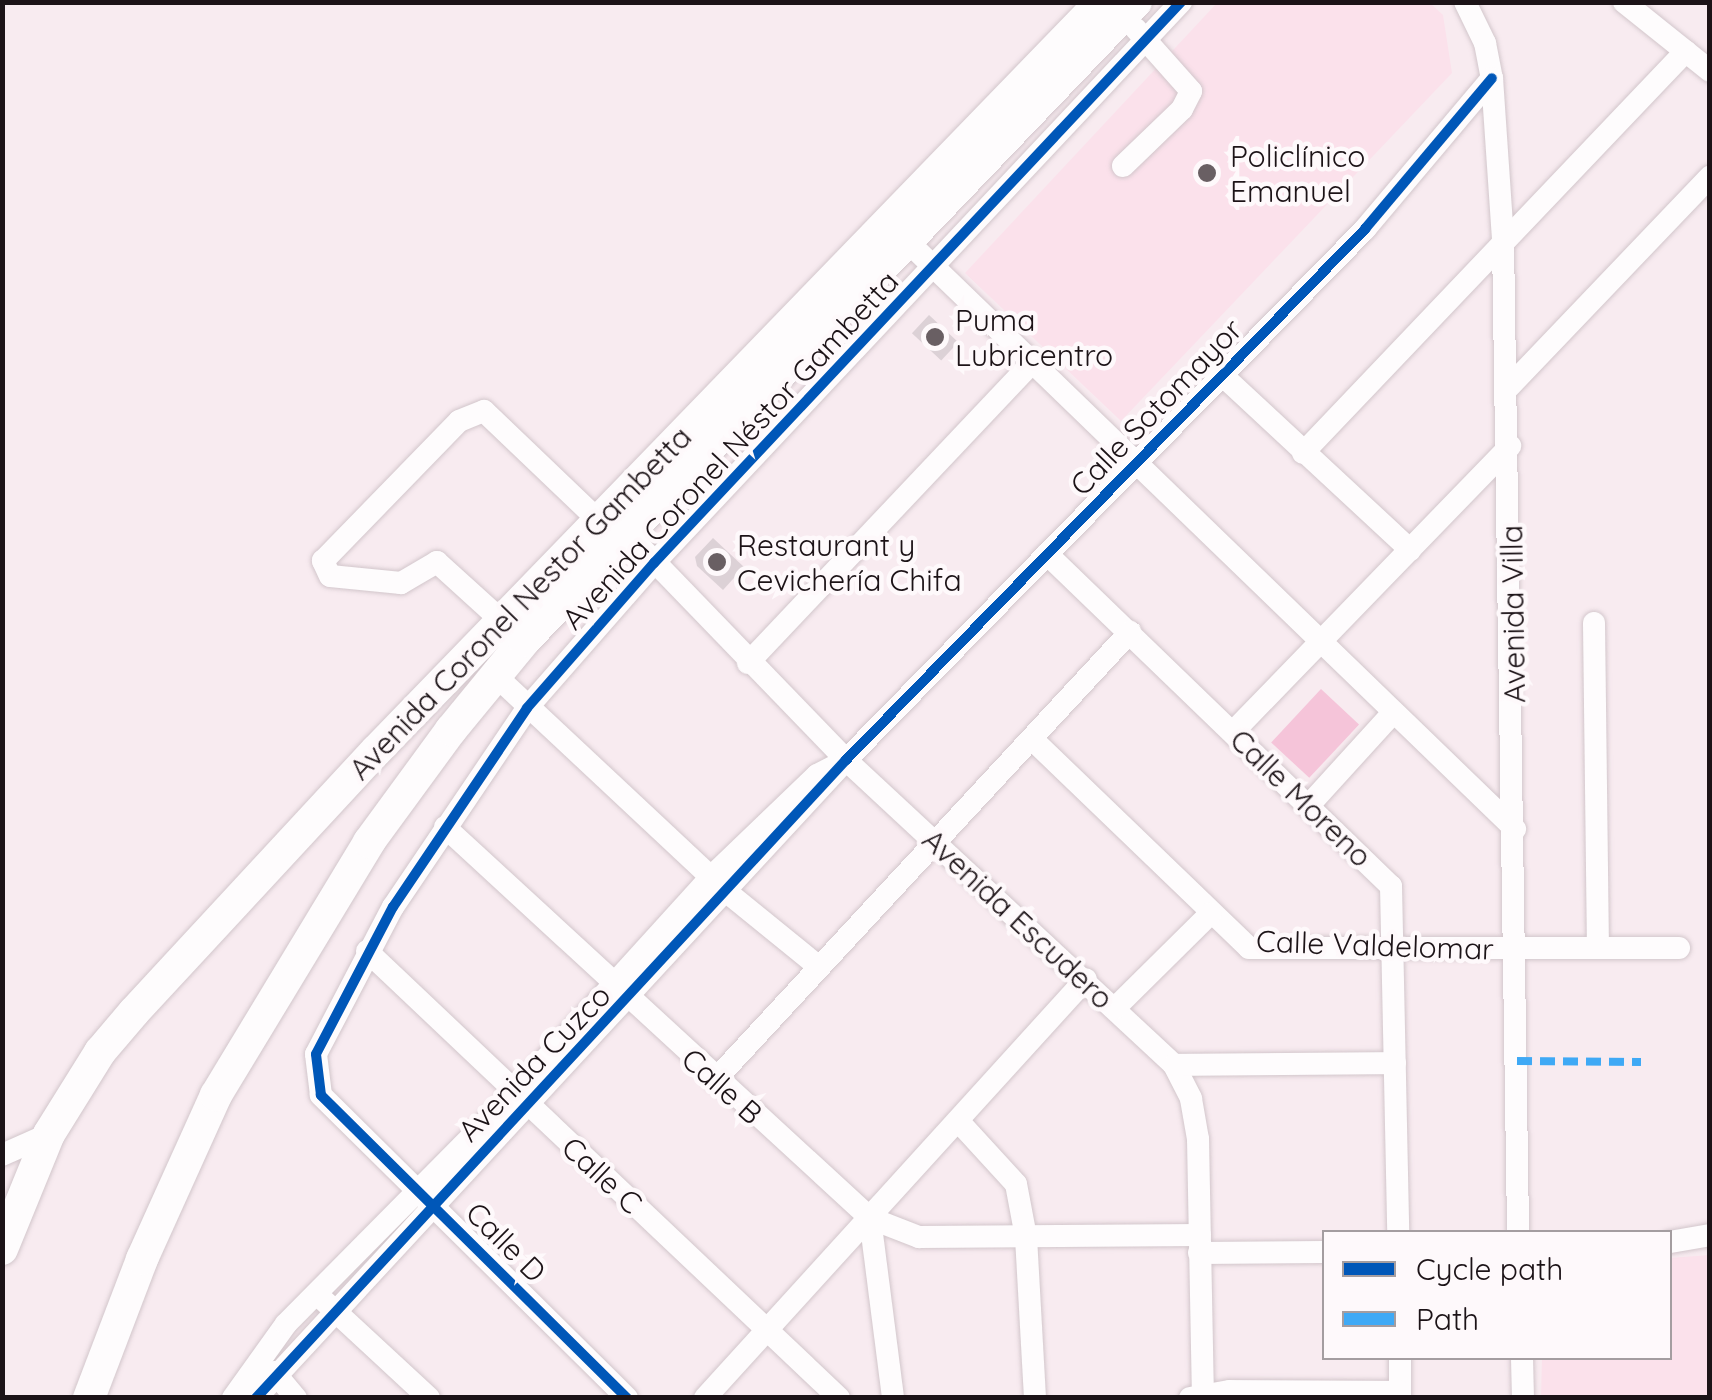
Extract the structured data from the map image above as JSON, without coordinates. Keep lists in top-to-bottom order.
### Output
{
  "streets": {
    "highway": ["Avenida Coronel Nestor Gambetta"],
    "street": [
      "Calle Sotomayor",
      "Avenida Coronel Néstor Gambetta",
      "Avenida Villa",
      "Calle Moreno",
      "Avenida Escudero",
      "Calle Valdelomar",
      "Avenida Cuzco",
      "Calle B",
      "Calle C",
      "Calle D"
    ]
  },
  "crossings": [
    ["Calle Sotomayor", "Avenida Villa"],
    ["Calle Sotomayor", "Calle Moreno"],
    ["Calle Sotomayor", "Avenida Escudero"],
    ["Calle Sotomayor", "Avenida Cuzco"],
    ["Avenida Coronel Néstor Gambetta", "Avenida Escudero"],
    ["Avenida Coronel Néstor Gambetta", "Calle B"],
    ["Avenida Coronel Néstor Gambetta", "Calle C"],
    ["Avenida Coronel Néstor Gambetta", "Calle D"],
    ["Avenida Coronel Nestor Gambetta", "Avenida Escudero"],
    ["Avenida Villa", "Calle Valdelomar"],
    ["Calle Moreno", "Calle Valdelomar"],
    ["Avenida Escudero", "Avenida Cuzco"],
    ["Avenida Cuzco", "Calle B"],
    ["Avenida Cuzco", "Calle C"],
    ["Avenida Cuzco", "Calle D"]
  ],
  "places": ["Policlínico Emanuel", "Puma Lubricentro", "Restaurant y Cevichería Chifa"],
  "legend": ["Cycle path", "Path"]
}
